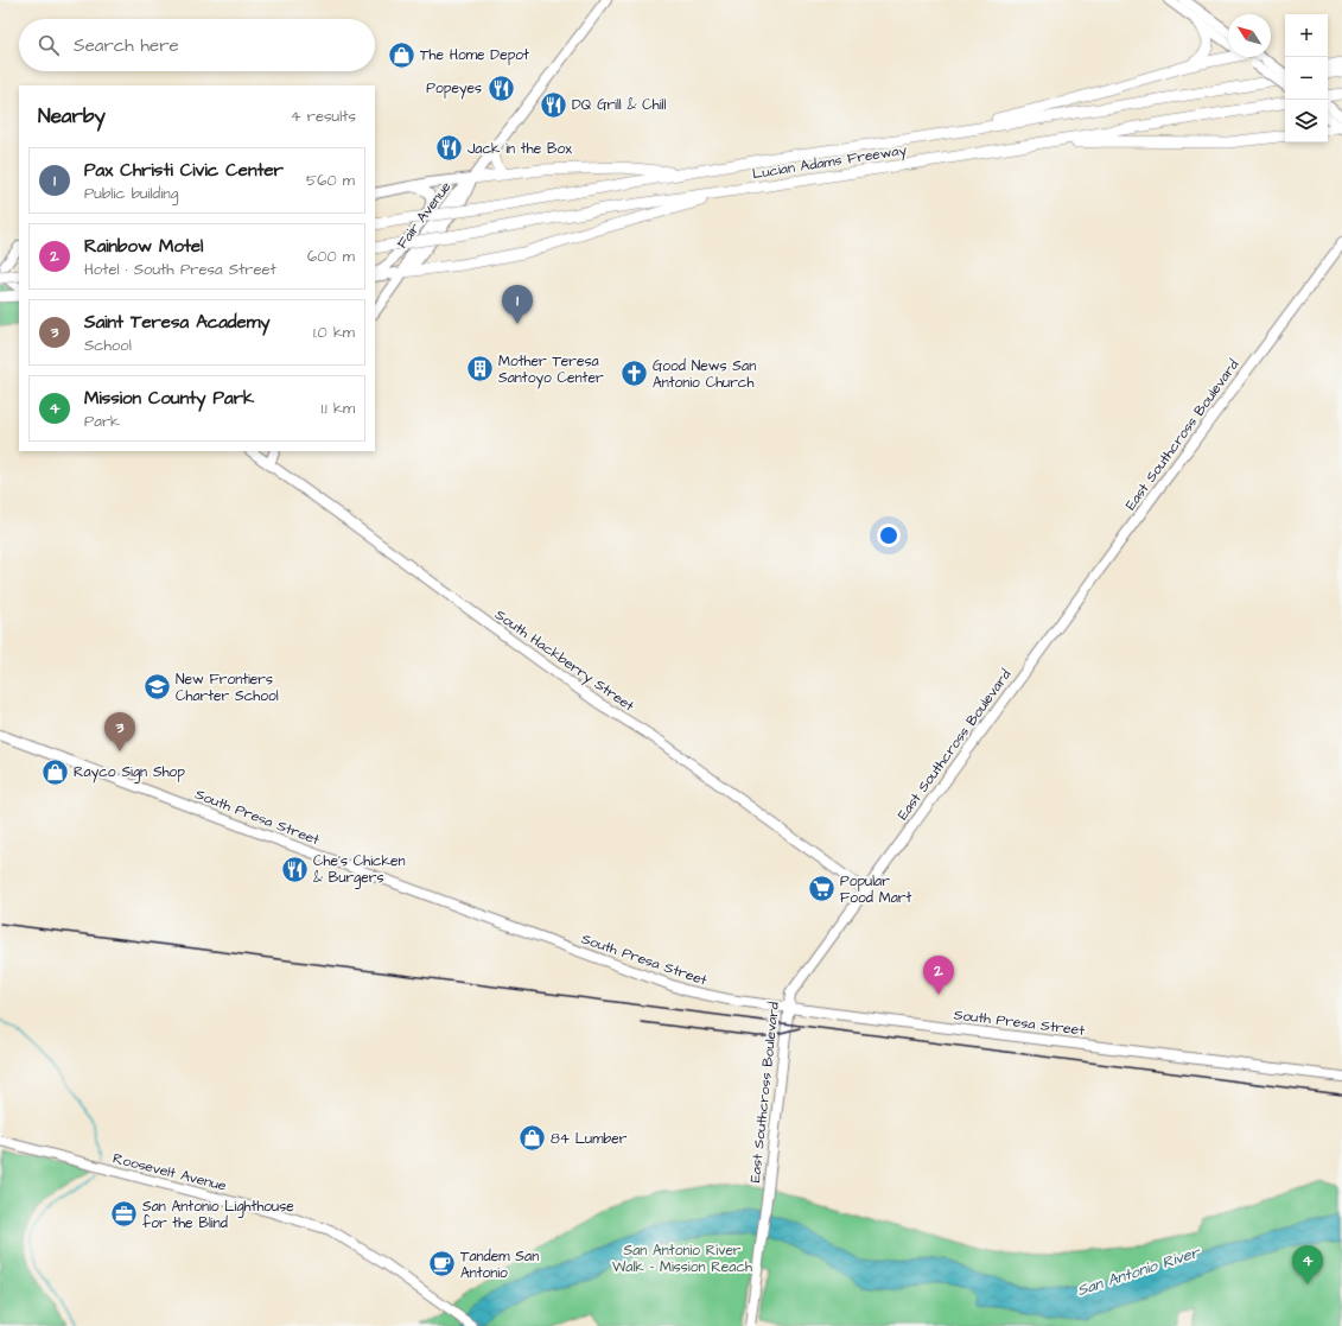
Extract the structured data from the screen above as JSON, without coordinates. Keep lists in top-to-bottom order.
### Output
{
  "streets": {
    "highway": ["Lucian Adams Freeway"],
    "main road": [
      "Fair Avenue",
      "East Southcross Boulevard",
      "South Hackberry Street",
      "South Presa Street",
      "Roosevelt Avenue"
    ]
  },
  "crossings": [
    ["East Southcross Boulevard", "South Hackberry Street"],
    ["East Southcross Boulevard", "South Presa Street"]
  ],
  "water": ["San Antonio River"],
  "parks": ["San Antonio River Walk - Mission Reach"],
  "places": {
    "shop": ["The Home Depot", "Rayco Sign Shop", "84 Lumber"],
    "restaurant": [
      "Popeyes",
      "DQ Grill & Chill",
      "Jack in the Box",
      "Che's Chicken & Burgers"
    ],
    "building": ["Mother Teresa Santoyo Center"],
    "church": ["Good News San Antonio Church"],
    "school or university": ["New Frontiers Charter School"],
    "supermarket": ["Popular Food Mart"],
    "office": ["San Antonio Lighthouse for the Blind"],
    "cafe": ["Tandem San Antonio"]
  },
  "north": "top left",
  "page": {
    "map_buttons": ["+", "−"],
    "search": "Search here",
    "heading": ["Nearby", "4 results"],
    "list": [
      {
        "mark": "1",
        "name": "Pax Christi Civic Center",
        "note": "Public building",
        "value": "560 m"
      },
      {
        "mark": "2",
        "name": "Rainbow Motel",
        "note": "Hotel · South Presa Street",
        "value": "600 m"
      },
      {
        "mark": "3",
        "name": "Saint Teresa Academy",
        "note": "School",
        "value": "1.0 km"
      },
      {
        "mark": "4",
        "name": "Mission County Park",
        "note": "Park",
        "value": "1.1 km"
      }
    ],
    "pins": [
      "1",
      "3",
      "2",
      "4"
    ]
  }
}
